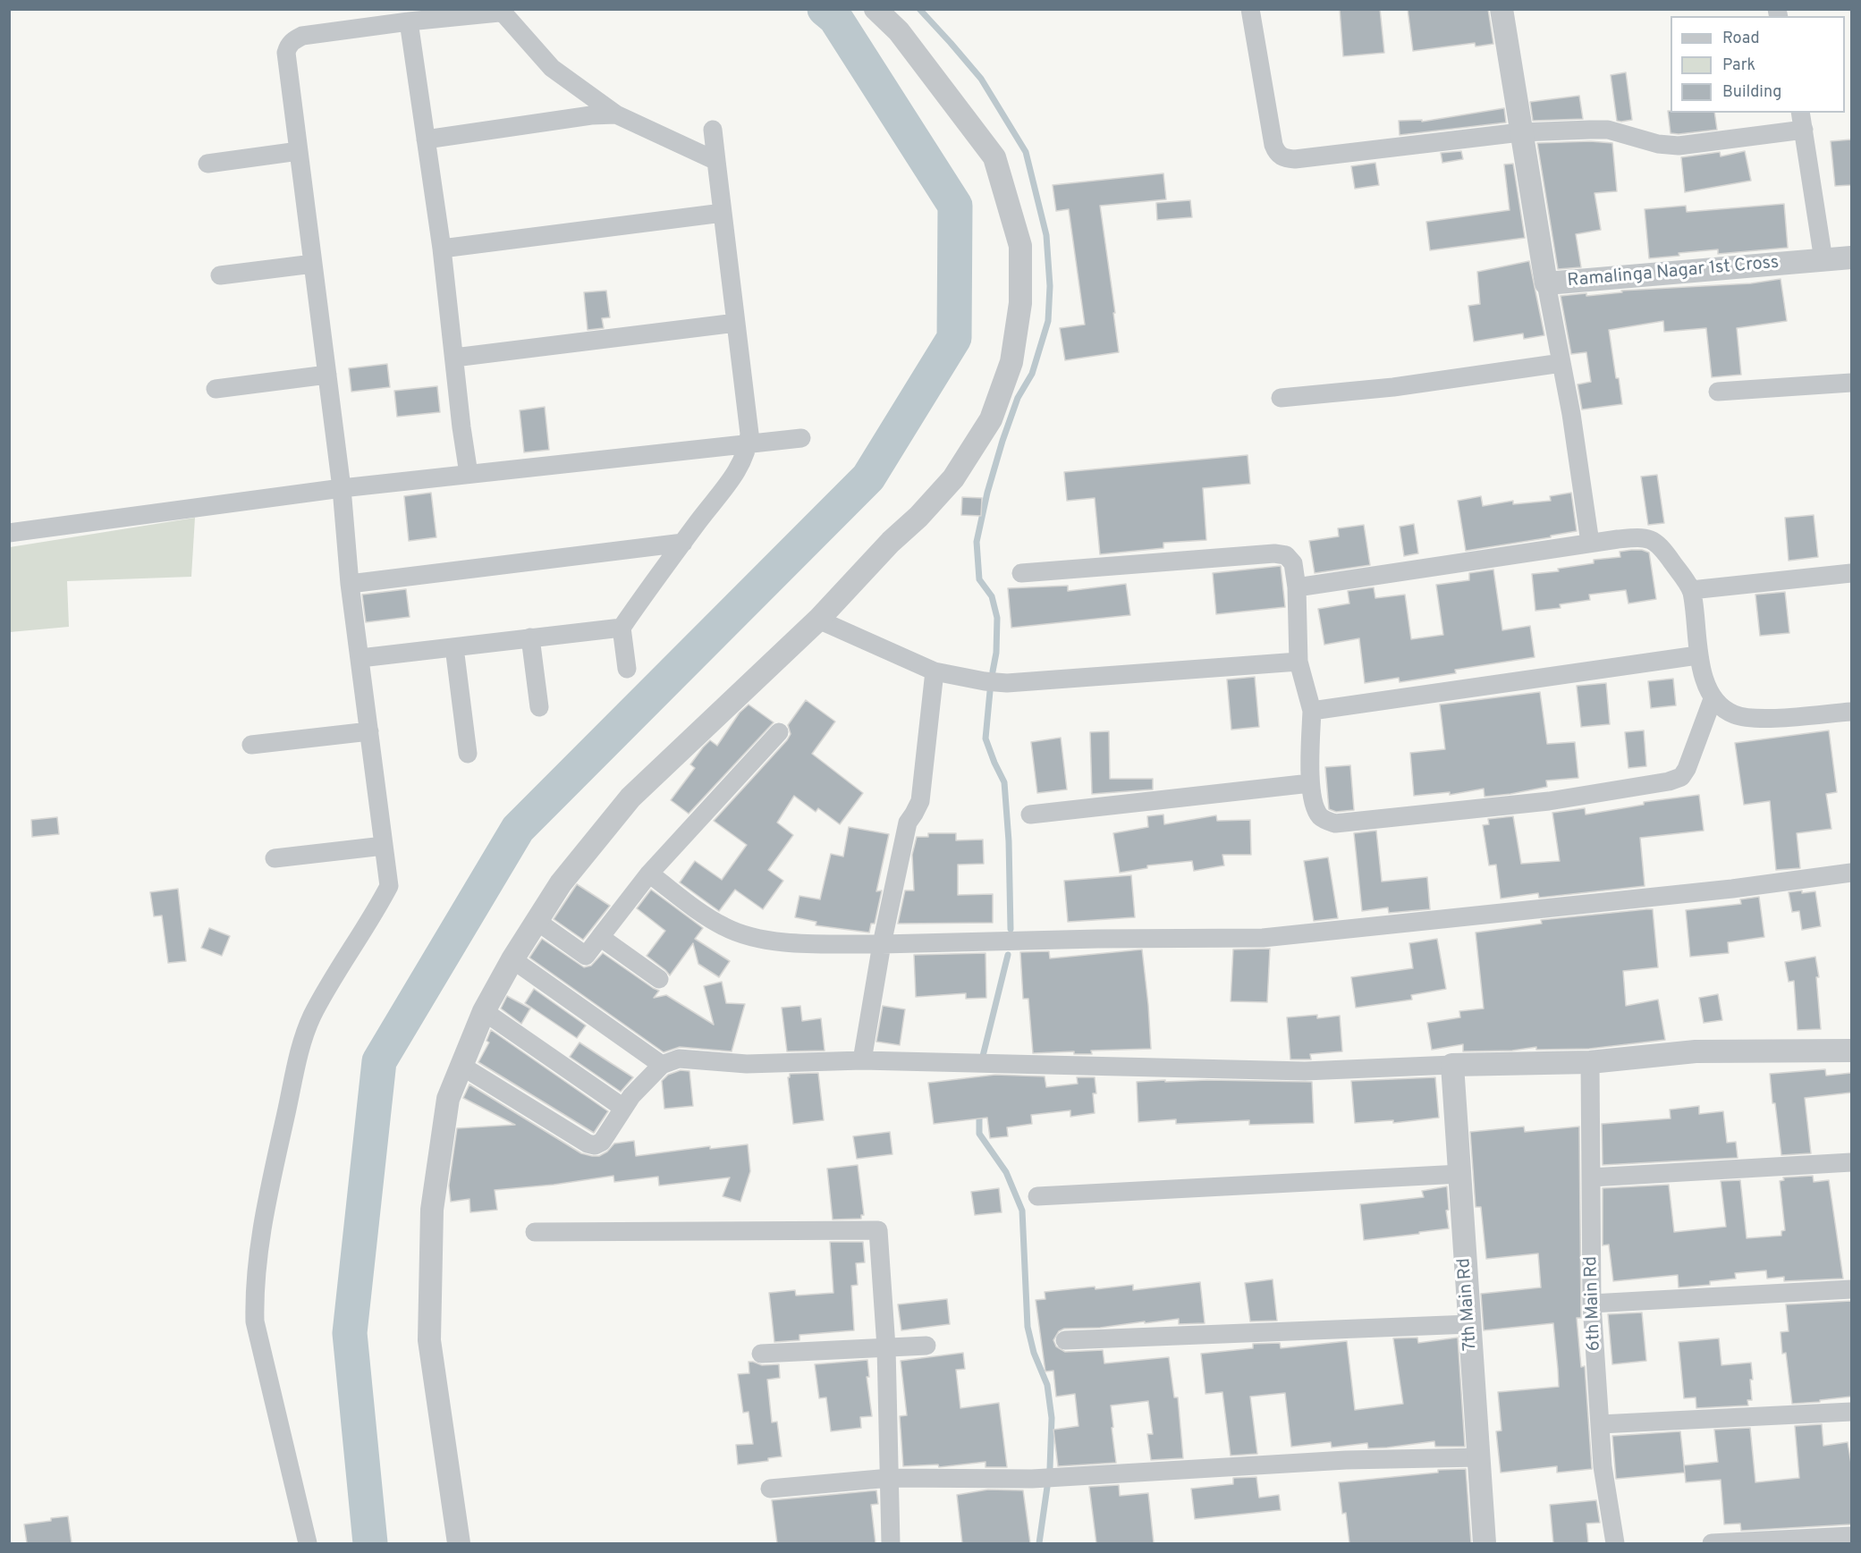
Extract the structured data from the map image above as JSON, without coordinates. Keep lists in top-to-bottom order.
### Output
{
  "streets": {
    "street": ["Ramalinga Nagar 1st Cross", "6th Main Rd", "7th Main Rd"]
  },
  "legend": ["Road", "Park", "Building"]
}
